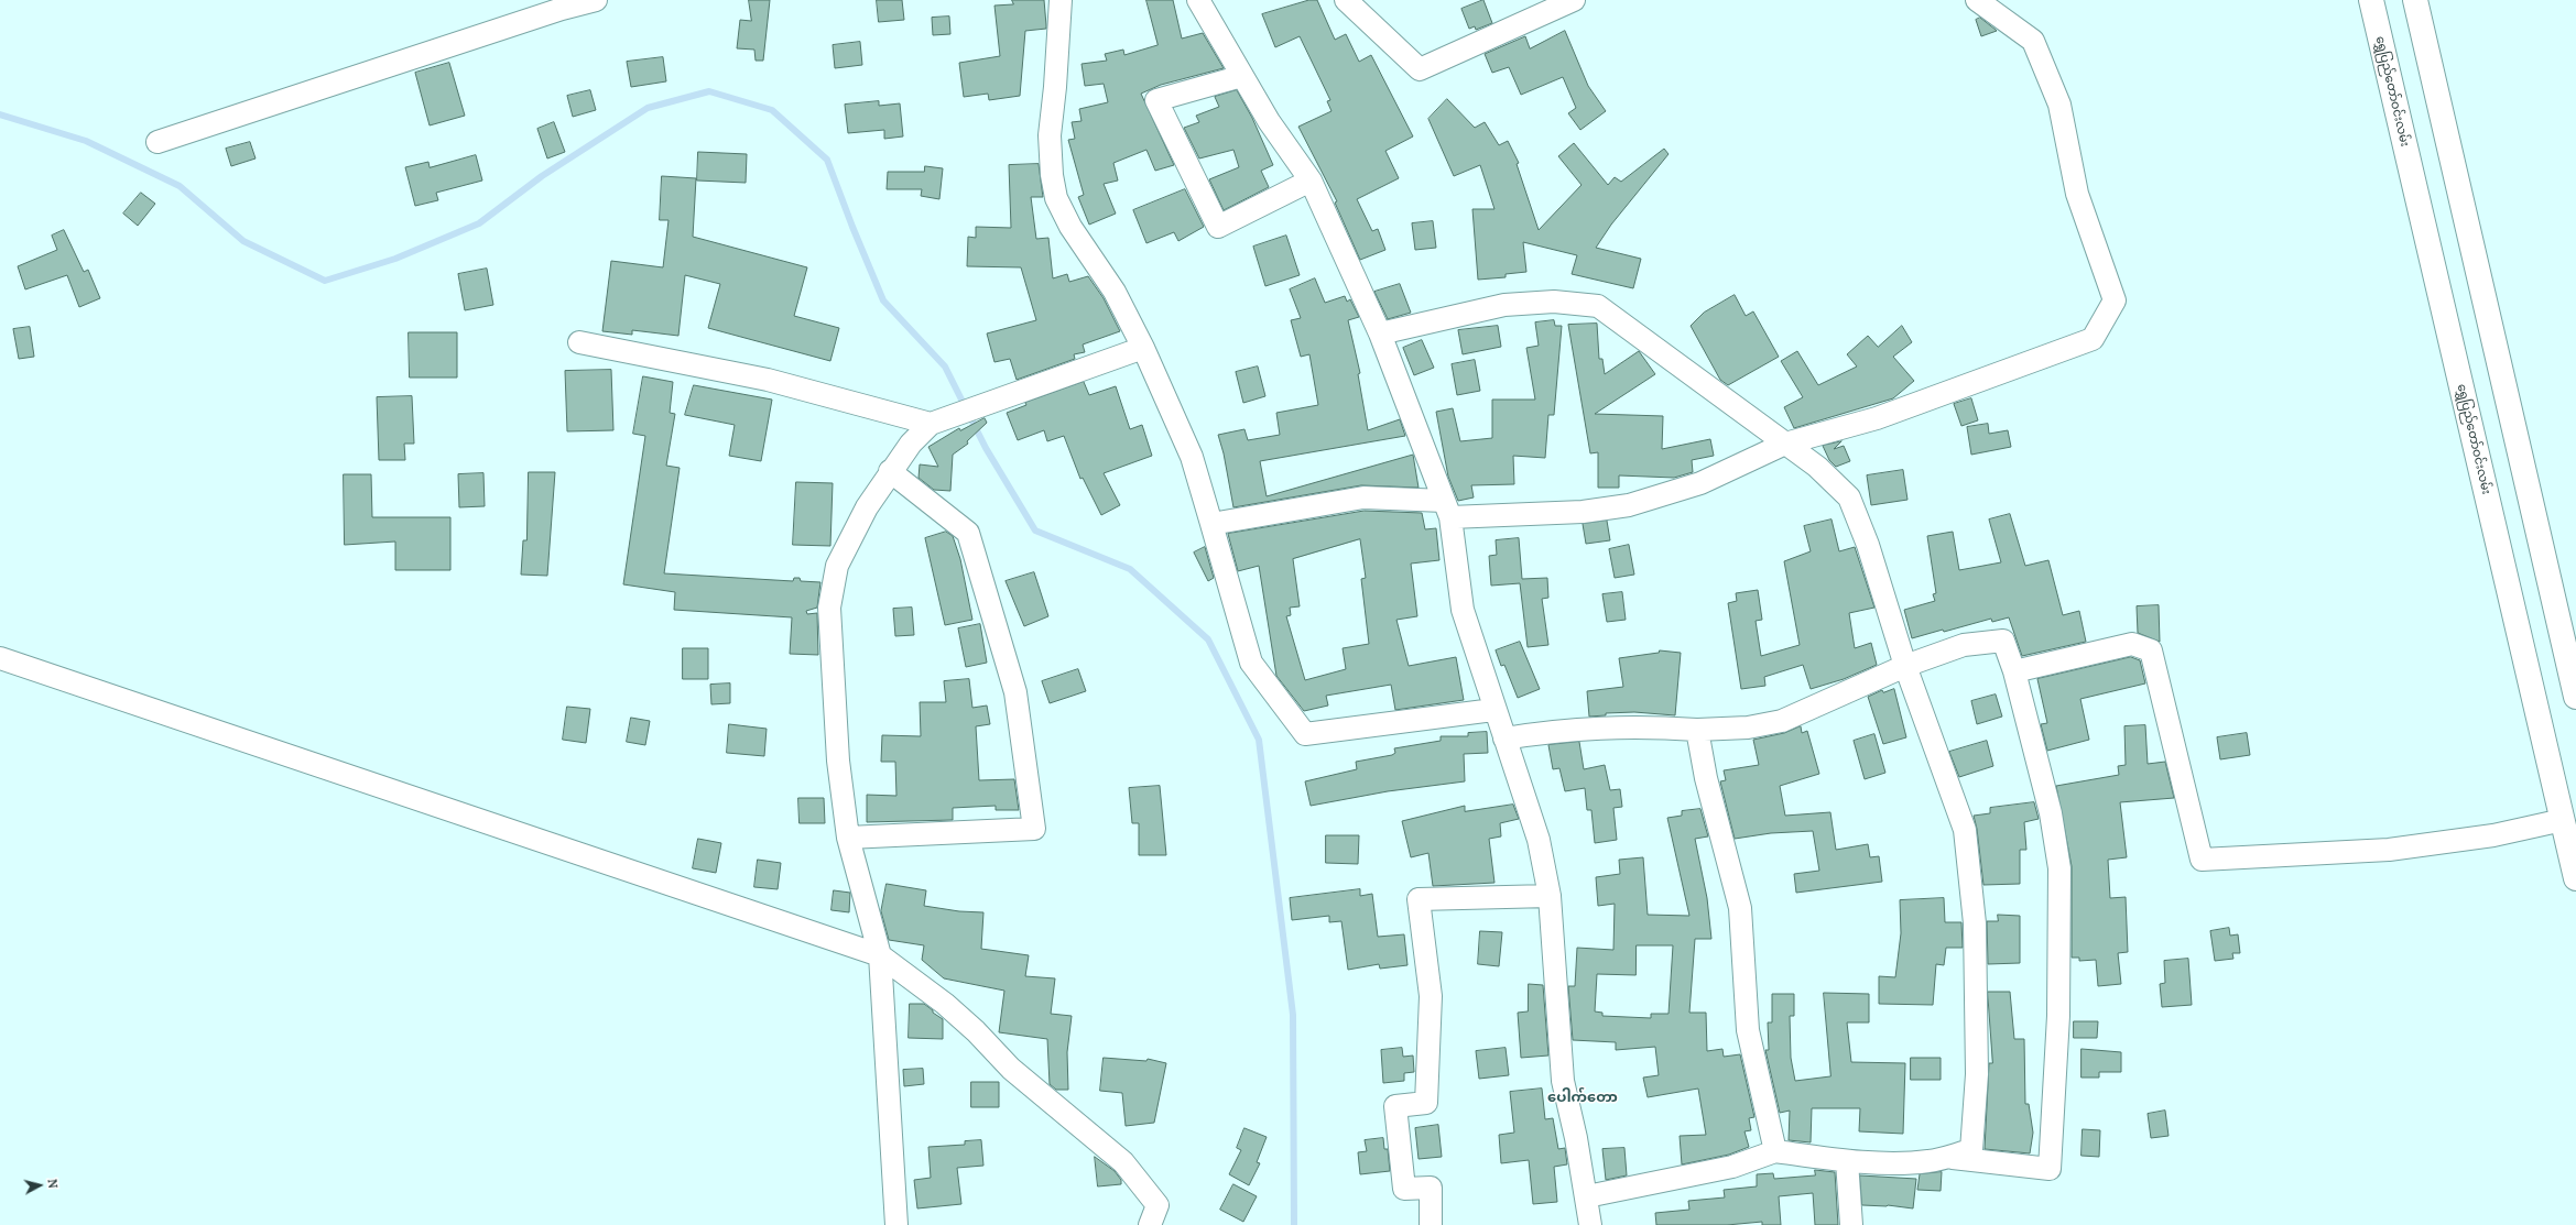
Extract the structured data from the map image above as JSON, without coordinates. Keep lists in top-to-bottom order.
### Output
{
  "streets": {
    "main road": ["ရွှေပြည်တော်ဝင်းလမ်း"]
  },
  "districts": ["ပေါက်တော"],
  "north": "right"
}
